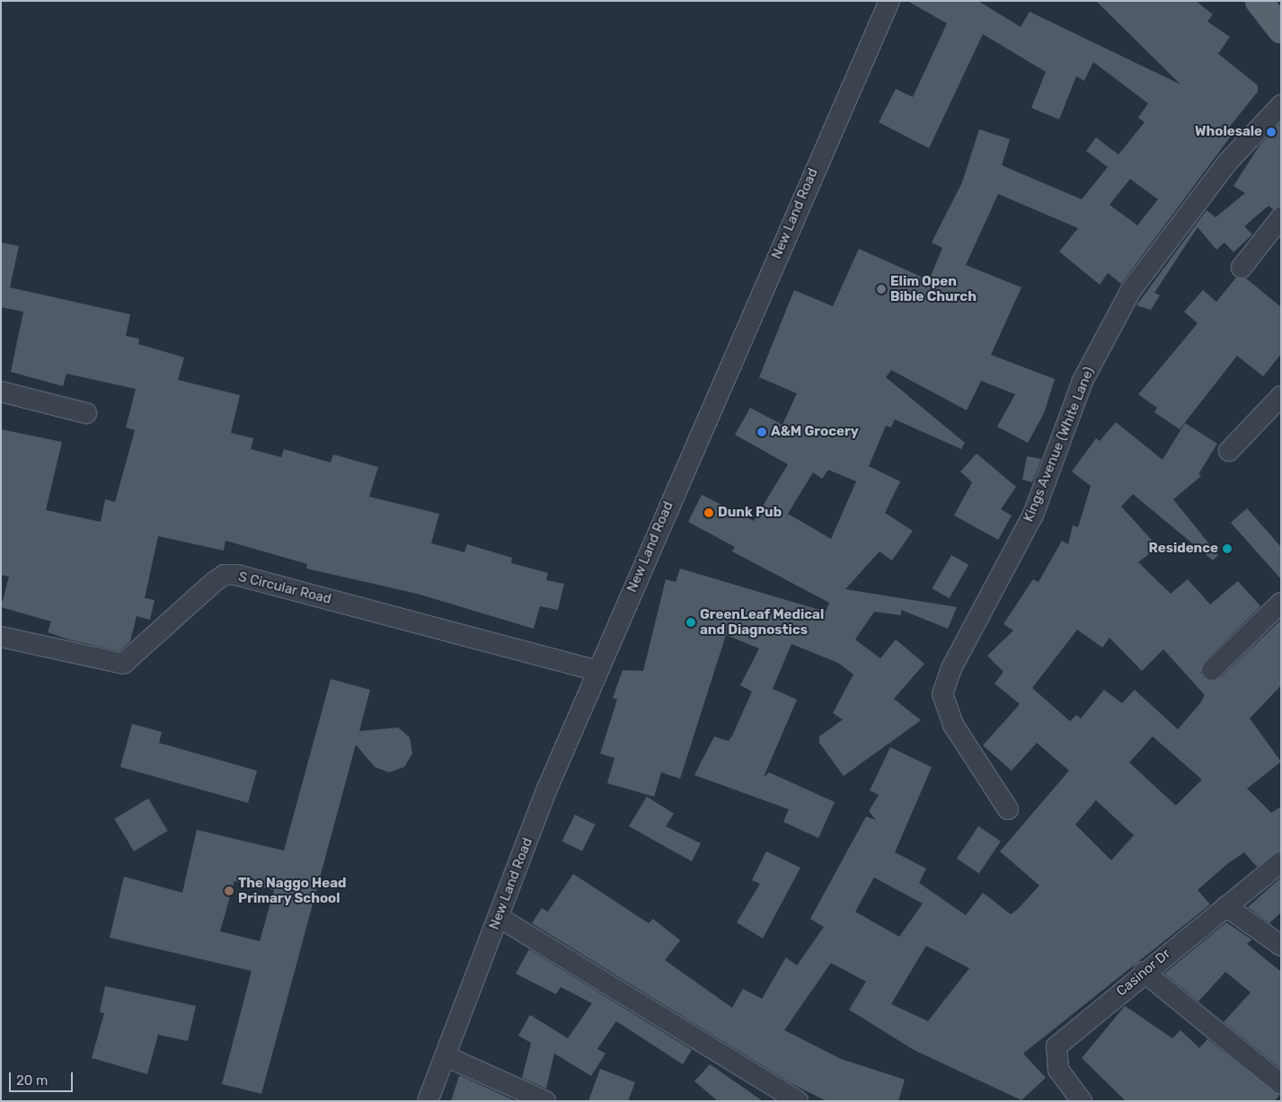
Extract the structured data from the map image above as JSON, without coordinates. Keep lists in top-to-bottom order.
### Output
{
  "streets": {
    "street": [
      "New Land Road",
      "Kings Avenue (White Lane)",
      "S Circular Road",
      "Casinor Dr"
    ]
  },
  "crossings": [
    ["New Land Road", "S Circular Road"]
  ],
  "places": [
    "Wholesale",
    "Elim Open Bible Church",
    "A&M Grocery",
    "Dunk Pub",
    "Residence",
    "GreenLeaf Medical and Diagnostics",
    "The Naggo Head Primary School"
  ],
  "scale_bar": "20 m"
}
